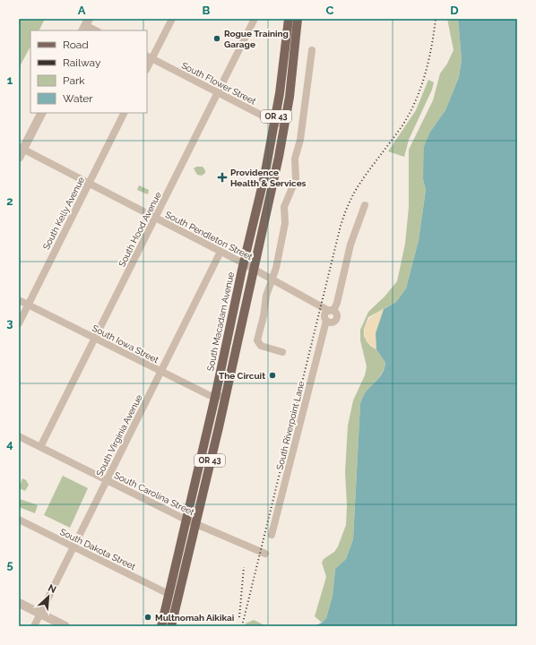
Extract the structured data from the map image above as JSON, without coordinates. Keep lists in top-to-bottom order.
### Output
{
  "streets": {
    "main road": ["OR 43", "South Macadam Avenue"],
    "street": [
      "South Flower Street",
      "South Kelly Avenue",
      "South Hood Avenue",
      "South Pendleton Street",
      "South Iowa Street",
      "South Riverpoint Lane",
      "South Virginia Avenue",
      "South Carolina Street",
      "South Dakota Street"
    ]
  },
  "crossings": [
    ["South Flower Street", "OR 43"],
    ["South Flower Street", "South Hood Avenue"],
    ["South Flower Street", "South Macadam Avenue"],
    ["OR 43", "South Pendleton Street"],
    ["OR 43", "South Iowa Street"],
    ["OR 43", "South Carolina Street"],
    ["South Kelly Avenue", "South Pendleton Street"],
    ["South Kelly Avenue", "South Iowa Street"],
    ["South Hood Avenue", "South Pendleton Street"],
    ["South Hood Avenue", "South Iowa Street"],
    ["South Hood Avenue", "South Carolina Street"],
    ["South Pendleton Street", "South Macadam Avenue"],
    ["South Pendleton Street", "South Riverpoint Lane"],
    ["South Pendleton Street", "South Virginia Avenue"],
    ["South Macadam Avenue", "South Iowa Street"],
    ["South Macadam Avenue", "South Carolina Street"],
    ["South Macadam Avenue", "South Dakota Street"],
    ["South Iowa Street", "South Virginia Avenue"],
    ["South Virginia Avenue", "South Carolina Street"],
    ["South Virginia Avenue", "South Dakota Street"]
  ],
  "places": {
    "other": ["Rogue Training Garage", "The Circuit", "Multnomah Aikikai"],
    "health": ["Providence Health & Services"]
  },
  "legend": [
    "Road",
    "Railway",
    "Park",
    "Water"
  ],
  "north": "top right",
  "grid": {
    "columns": [
      "A",
      "B",
      "C",
      "D"
    ],
    "rows": [
      "1",
      "2",
      "3",
      "4",
      "5"
    ]
  }
}
